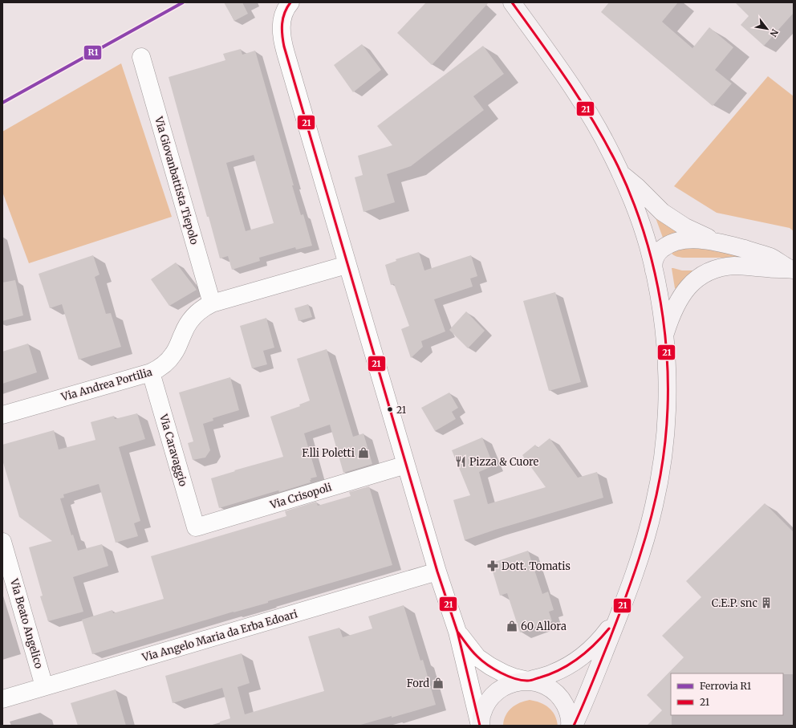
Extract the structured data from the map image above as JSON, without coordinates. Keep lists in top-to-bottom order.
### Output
{
  "streets": {
    "street": [
      "Via Giovanbattista Tiepolo",
      "Via Andrea Portilia",
      "Via Caravaggio",
      "Via Crisopoli",
      "Via Beato Angelico",
      "Via Angelo Maria da Erba Edoari"
    ]
  },
  "crossings": [
    ["Via Giovanbattista Tiepolo", "Via Andrea Portilia"],
    ["Via Andrea Portilia", "Via Caravaggio"],
    ["Via Caravaggio", "Via Crisopoli"],
    ["Via Beato Angelico", "Via Angelo Maria da Erba Edoari"]
  ],
  "places": {
    "other": ["21"],
    "shop": ["F.lli Poletti", "60 Allora", "Ford"],
    "restaurant": ["Pizza & Cuore"],
    "pharmacy": ["Dott. Tomatis"],
    "building": ["C.E.P. snc"]
  },
  "lines": ["rail line R1", "transit line 21"],
  "legend": ["Ferrovia R1", "21"],
  "north": "bottom right"
}
